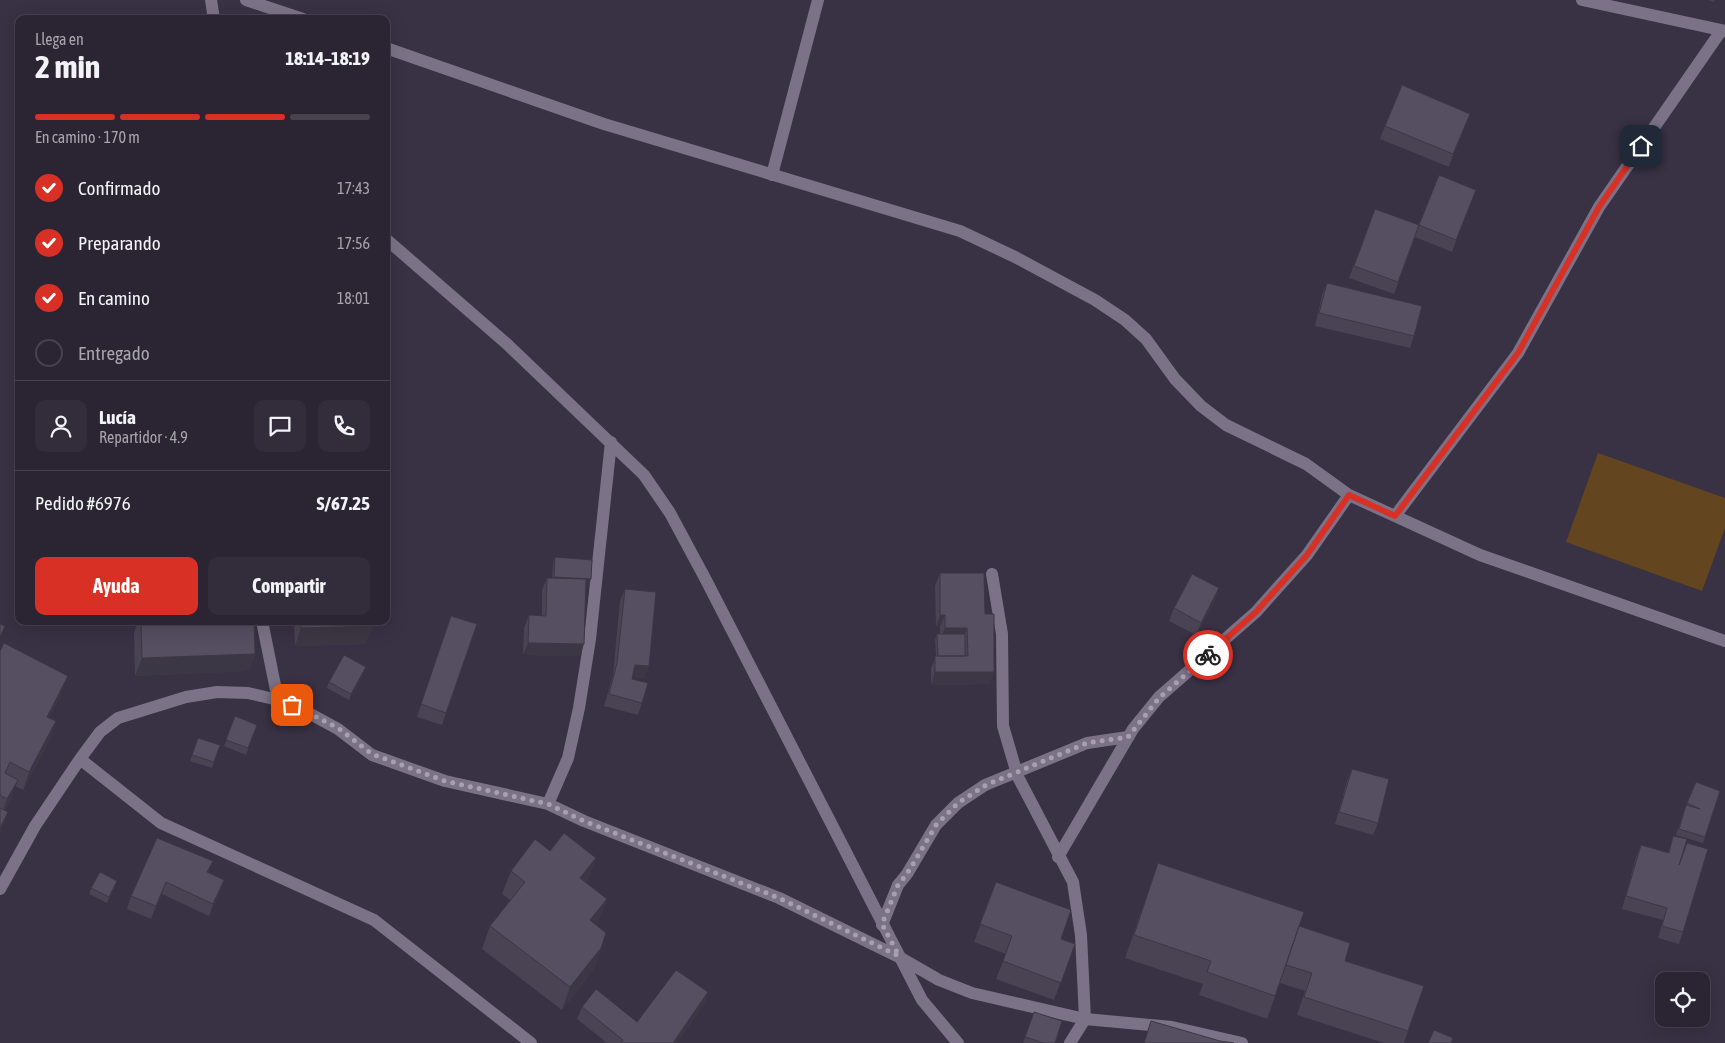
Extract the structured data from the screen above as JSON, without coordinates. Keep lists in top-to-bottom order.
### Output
{
  "page": {
    "heading": ["2 min", "Llega en", "18:14–18:19"],
    "panel": [
      "Lucía",
      "Repartidor · 4.9",
      "Pedido #6976",
      "S/67.25"
    ],
    "bar": "En camino · 170 m",
    "list": [
      ["Confirmado", "17:43"],
      ["Preparando", "17:56"],
      ["En camino", "18:01"],
      "Entregado"
    ],
    "buttons": ["Ayuda", "Compartir"]
  }
}
